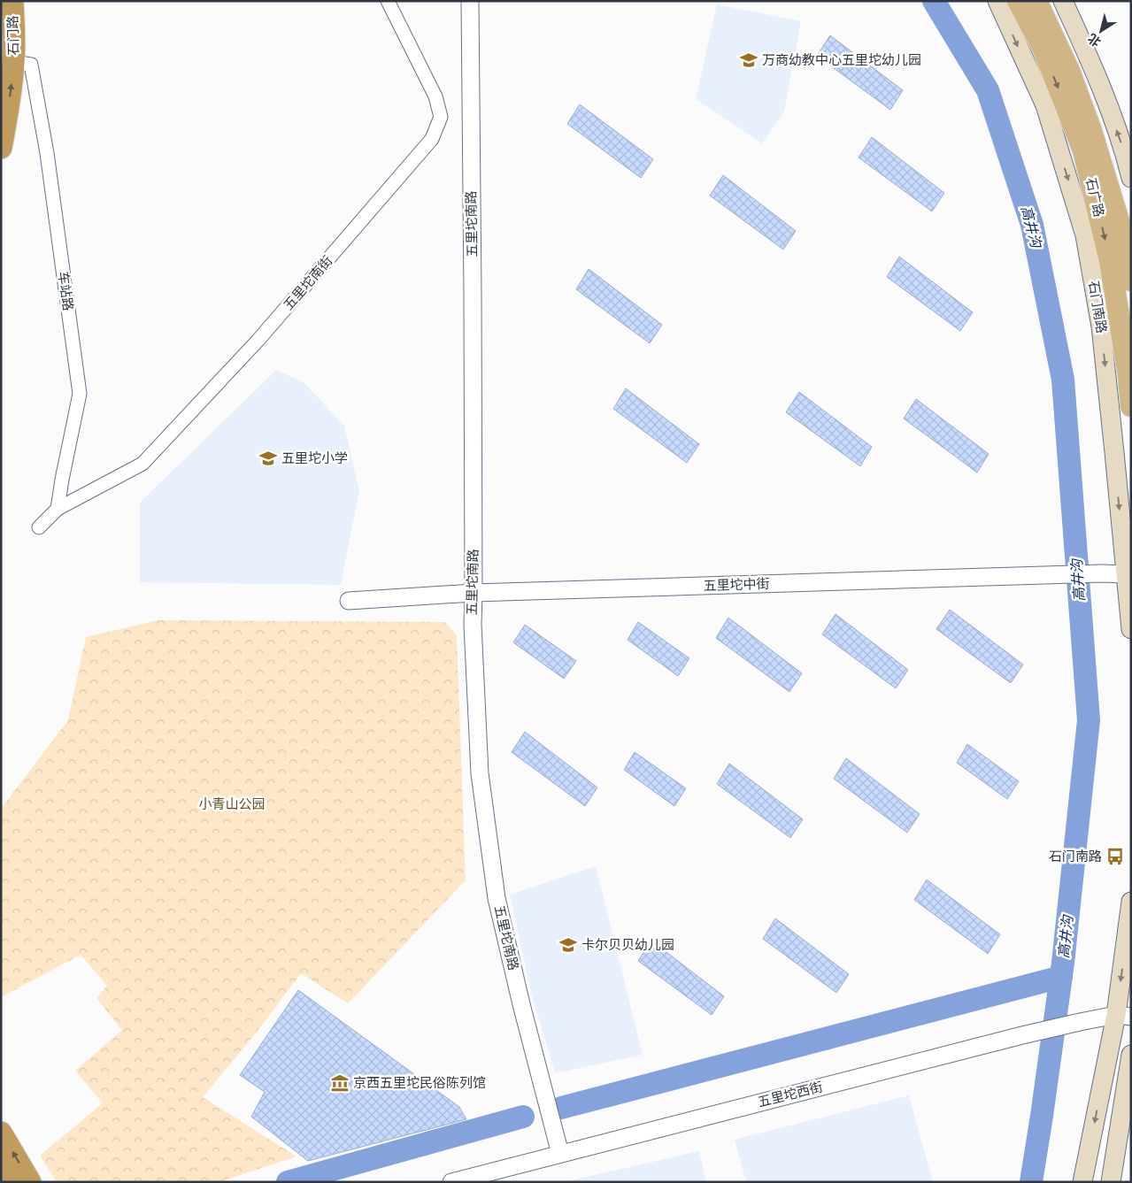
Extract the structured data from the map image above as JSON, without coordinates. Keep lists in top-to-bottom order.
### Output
{
  "streets": {
    "highway": ["石门路"],
    "main road": ["石广路", "石门南路"],
    "street": [
      "五里坨南路",
      "五里坨南街",
      "车站路",
      "五里坨中街",
      "五里坨西街"
    ]
  },
  "crossings": [
    ["石门路", "车站路"],
    ["五里坨南路", "五里坨中街"],
    ["五里坨南路", "五里坨西街"],
    ["五里坨南街", "车站路"],
    ["石门南路", "五里坨中街"]
  ],
  "one_way": ["石门路"],
  "water": ["高井沟"],
  "parks": ["小青山公园"],
  "places": {
    "school or university": ["万商幼教中心五里坨幼儿园", "五里坨小学", "卡尔贝贝幼儿园"],
    "bus stop": ["石门南路"],
    "museum": ["京西五里坨民俗陈列馆"]
  },
  "north": "bottom left"
}
